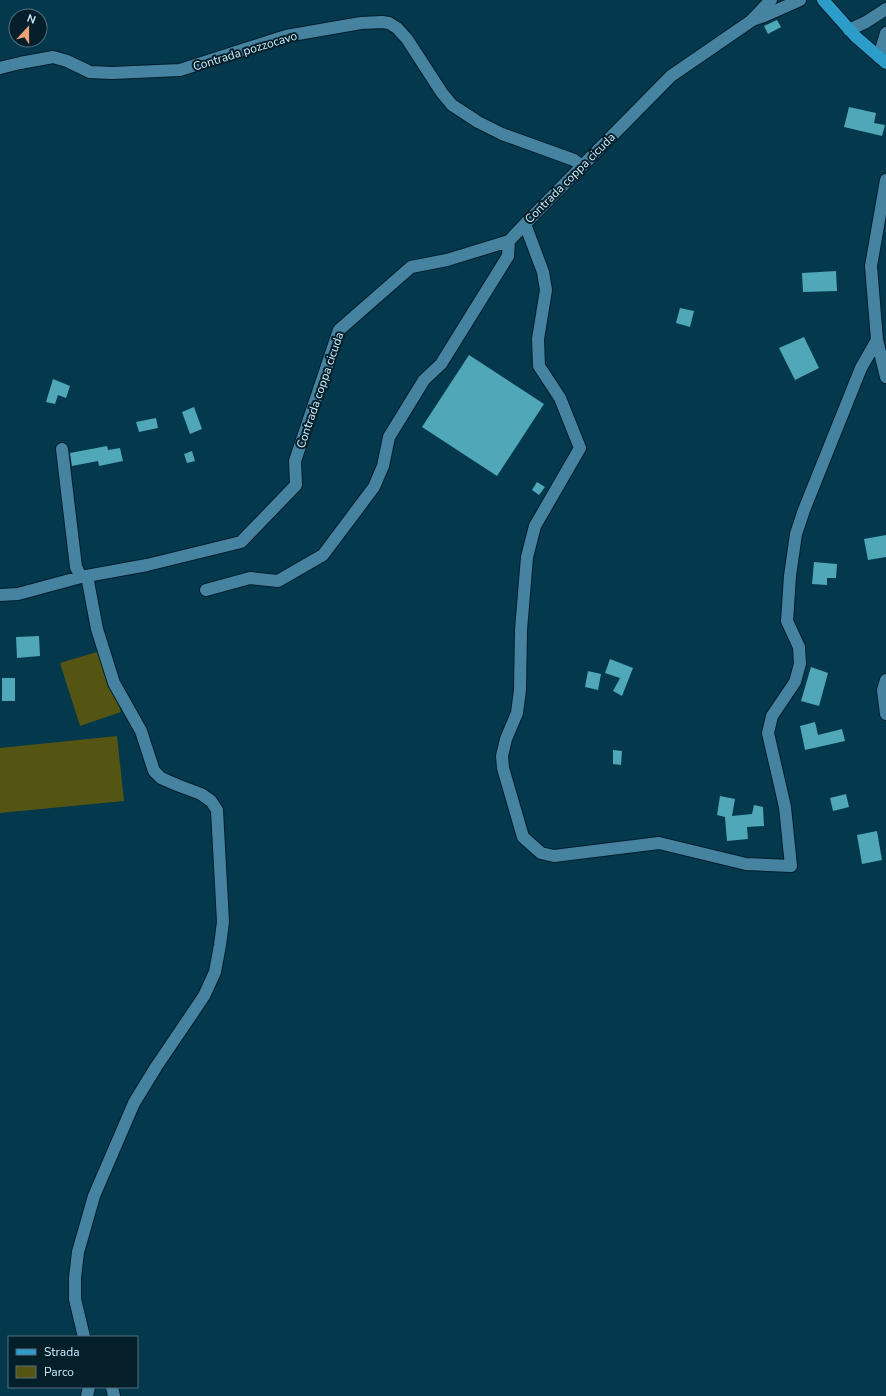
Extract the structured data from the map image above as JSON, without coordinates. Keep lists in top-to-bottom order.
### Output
{
  "streets": {
    "street": ["Contrada pozzocavo", "Contrada coppa cicuda"]
  },
  "crossings": [
    ["Contrada pozzocavo", "Contrada coppa cicuda"]
  ],
  "legend": ["Strada", "Parco"],
  "north": "top"
}
